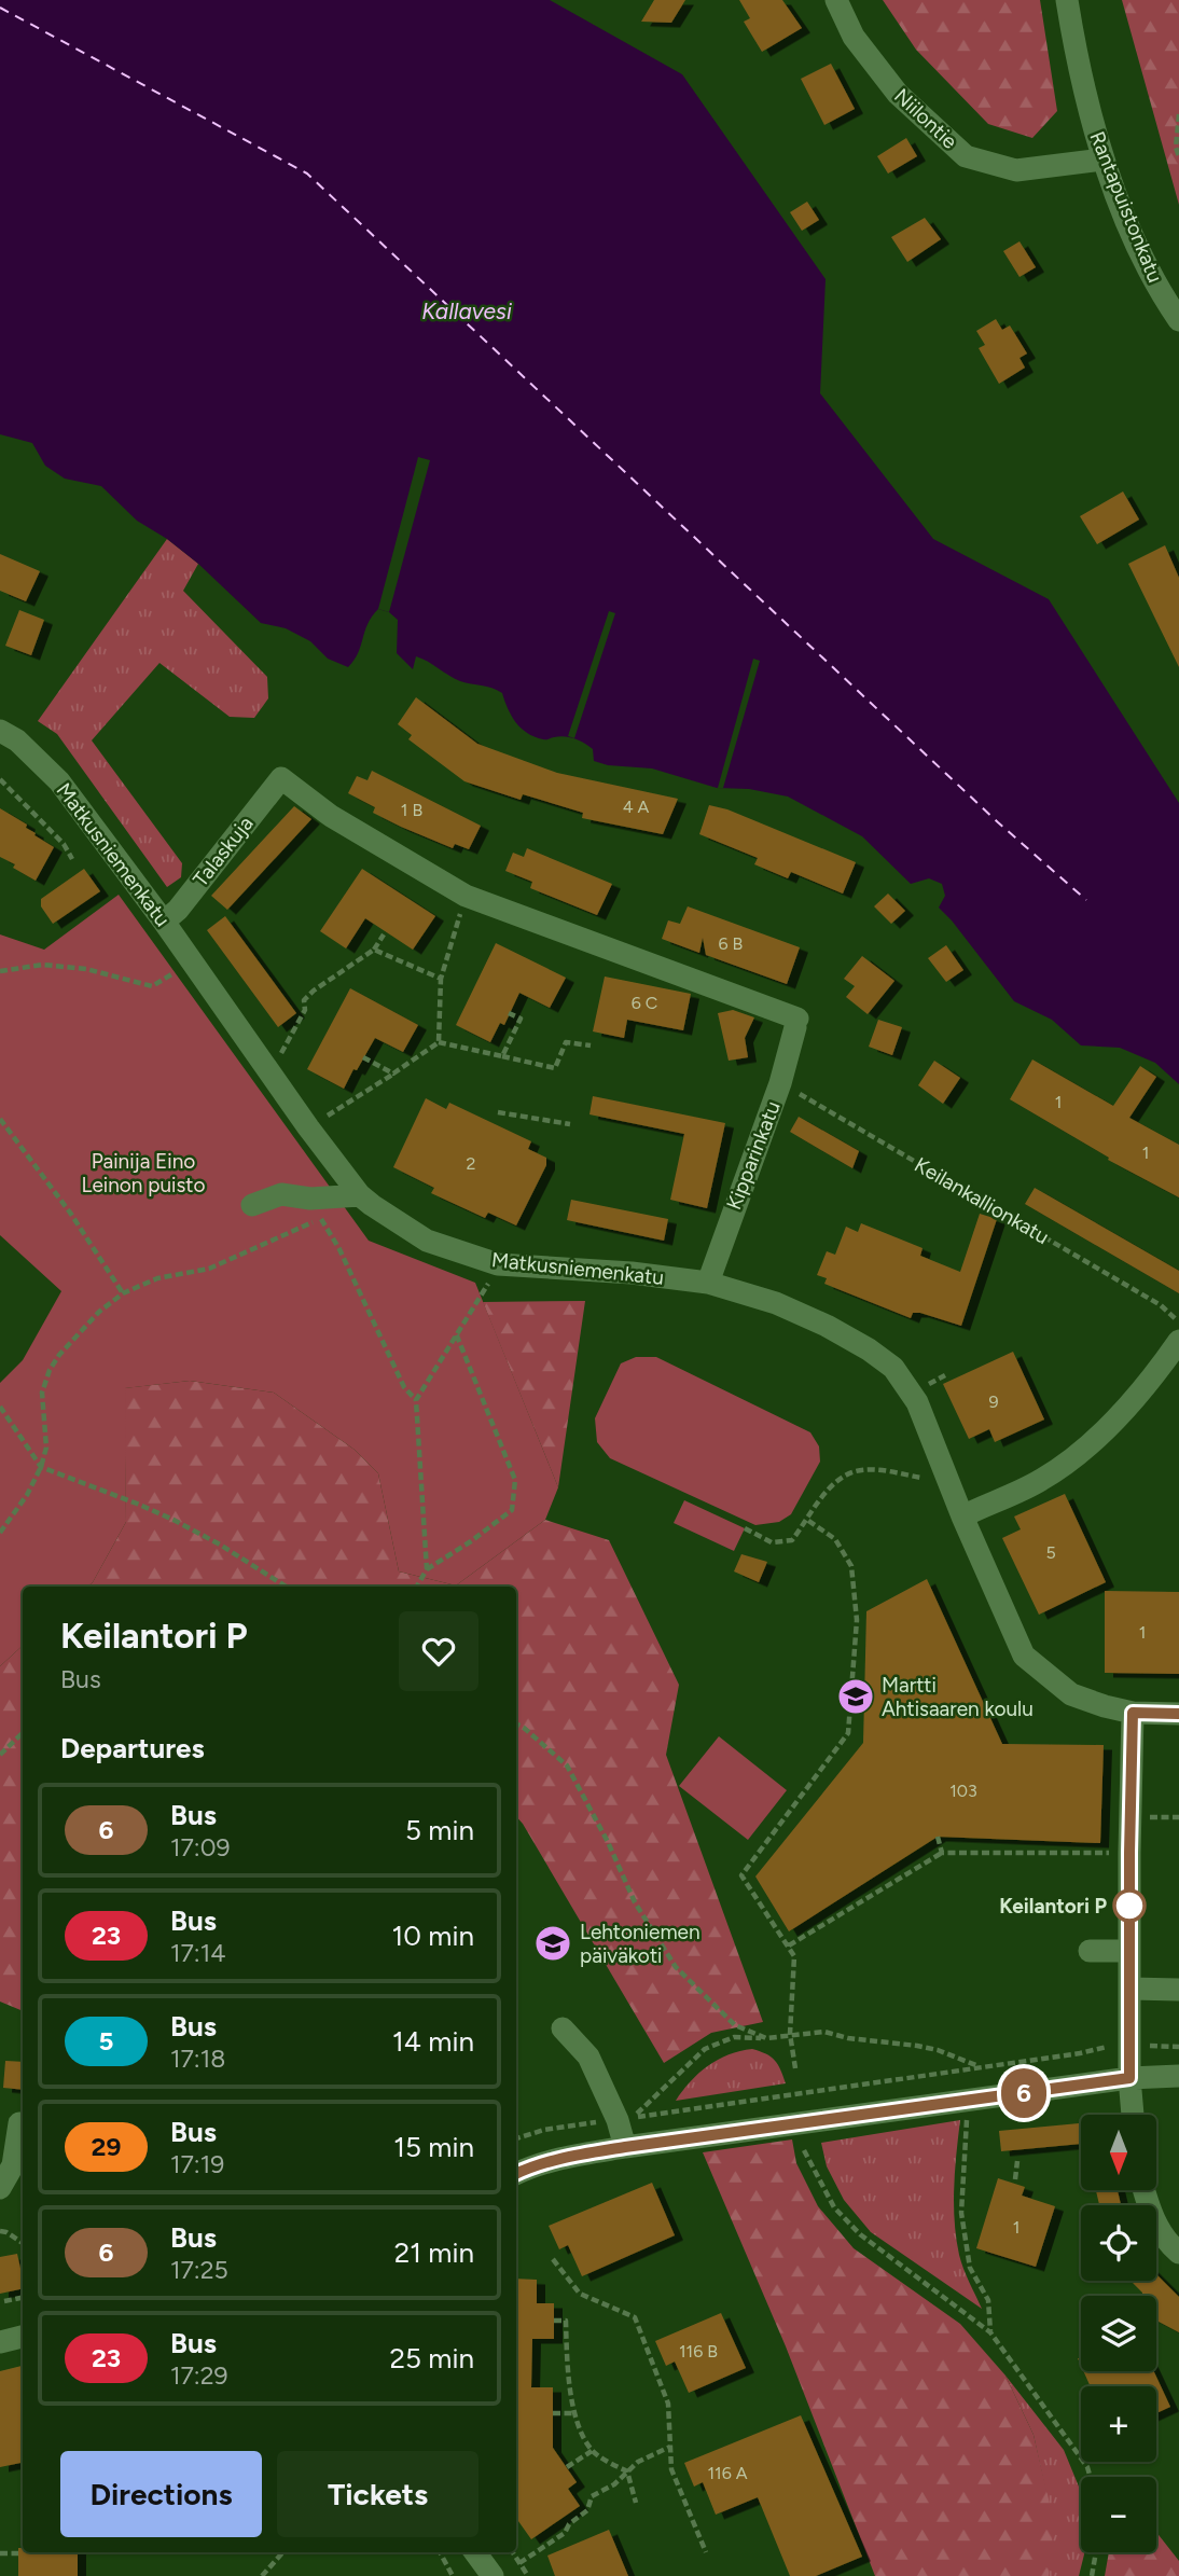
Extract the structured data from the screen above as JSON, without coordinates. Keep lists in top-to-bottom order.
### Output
{
  "streets": {
    "street": [
      "Niilontie",
      "Rantapuistonkatu",
      "Talaskuja",
      "Matkusniemenkatu",
      "Kipparinkatu"
    ],
    "path": ["Keilankallionkatu"]
  },
  "crossings": [
    ["Niilontie", "Rantapuistonkatu"],
    ["Talaskuja", "Matkusniemenkatu"],
    ["Talaskuja", "Kipparinkatu"],
    ["Matkusniemenkatu", "Kipparinkatu"],
    ["Kipparinkatu", "Keilankallionkatu"]
  ],
  "water": ["Kallavesi"],
  "parks": ["Painija Eino Leinon puisto"],
  "places": {
    "school or university": ["Martti Ahtisaaren koulu", "Lehtoniemen päiväkoti"],
    "other": ["Keilantori P"]
  },
  "lines": ["bus line 6"],
  "house_numbers": [
    "4 A",
    "1 B",
    "6 B",
    "6 C",
    "1",
    "1",
    "2",
    "9",
    "5",
    "1",
    "103",
    "1",
    "116 B",
    "116 A"
  ],
  "north": "bottom",
  "page": {
    "on_map": "6",
    "heading": [
      ["Keilantori P", "Bus"],
      "Departures"
    ],
    "list": [
      {
        "mark": "6",
        "name": "Bus",
        "note": "17:09",
        "value": "5 min"
      },
      {
        "mark": "23",
        "name": "Bus",
        "note": "17:14",
        "value": "10 min"
      },
      {
        "mark": "5",
        "name": "Bus",
        "note": "17:18",
        "value": "14 min"
      },
      {
        "mark": "29",
        "name": "Bus",
        "note": "17:19",
        "value": "15 min"
      },
      {
        "mark": "6",
        "name": "Bus",
        "note": "17:25",
        "value": "21 min"
      },
      {
        "mark": "23",
        "name": "Bus",
        "note": "17:29",
        "value": "25 min"
      }
    ],
    "map_buttons": ["+", "−"],
    "buttons": ["Directions", "Tickets"]
  }
}
